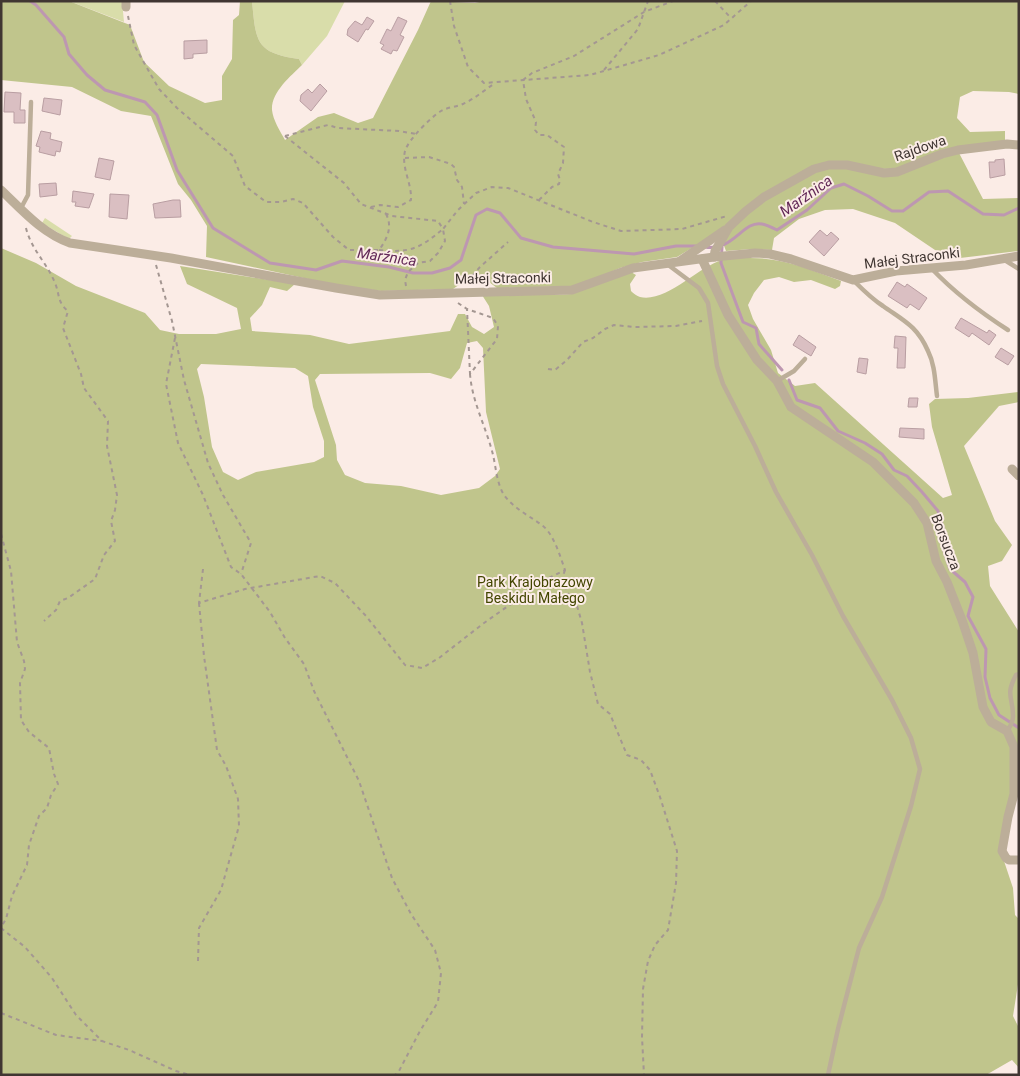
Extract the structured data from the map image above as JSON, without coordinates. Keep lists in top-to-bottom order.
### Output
{
  "streets": {
    "street": ["Rajdowa", "Małej Straconki", "Borsucza"]
  },
  "crossings": [
    ["Rajdowa", "Małej Straconki"],
    ["Małej Straconki", "Borsucza"]
  ],
  "water": ["Marźnica"],
  "parks": ["Park Krajobrazowy Beskidu Małego"]
}
